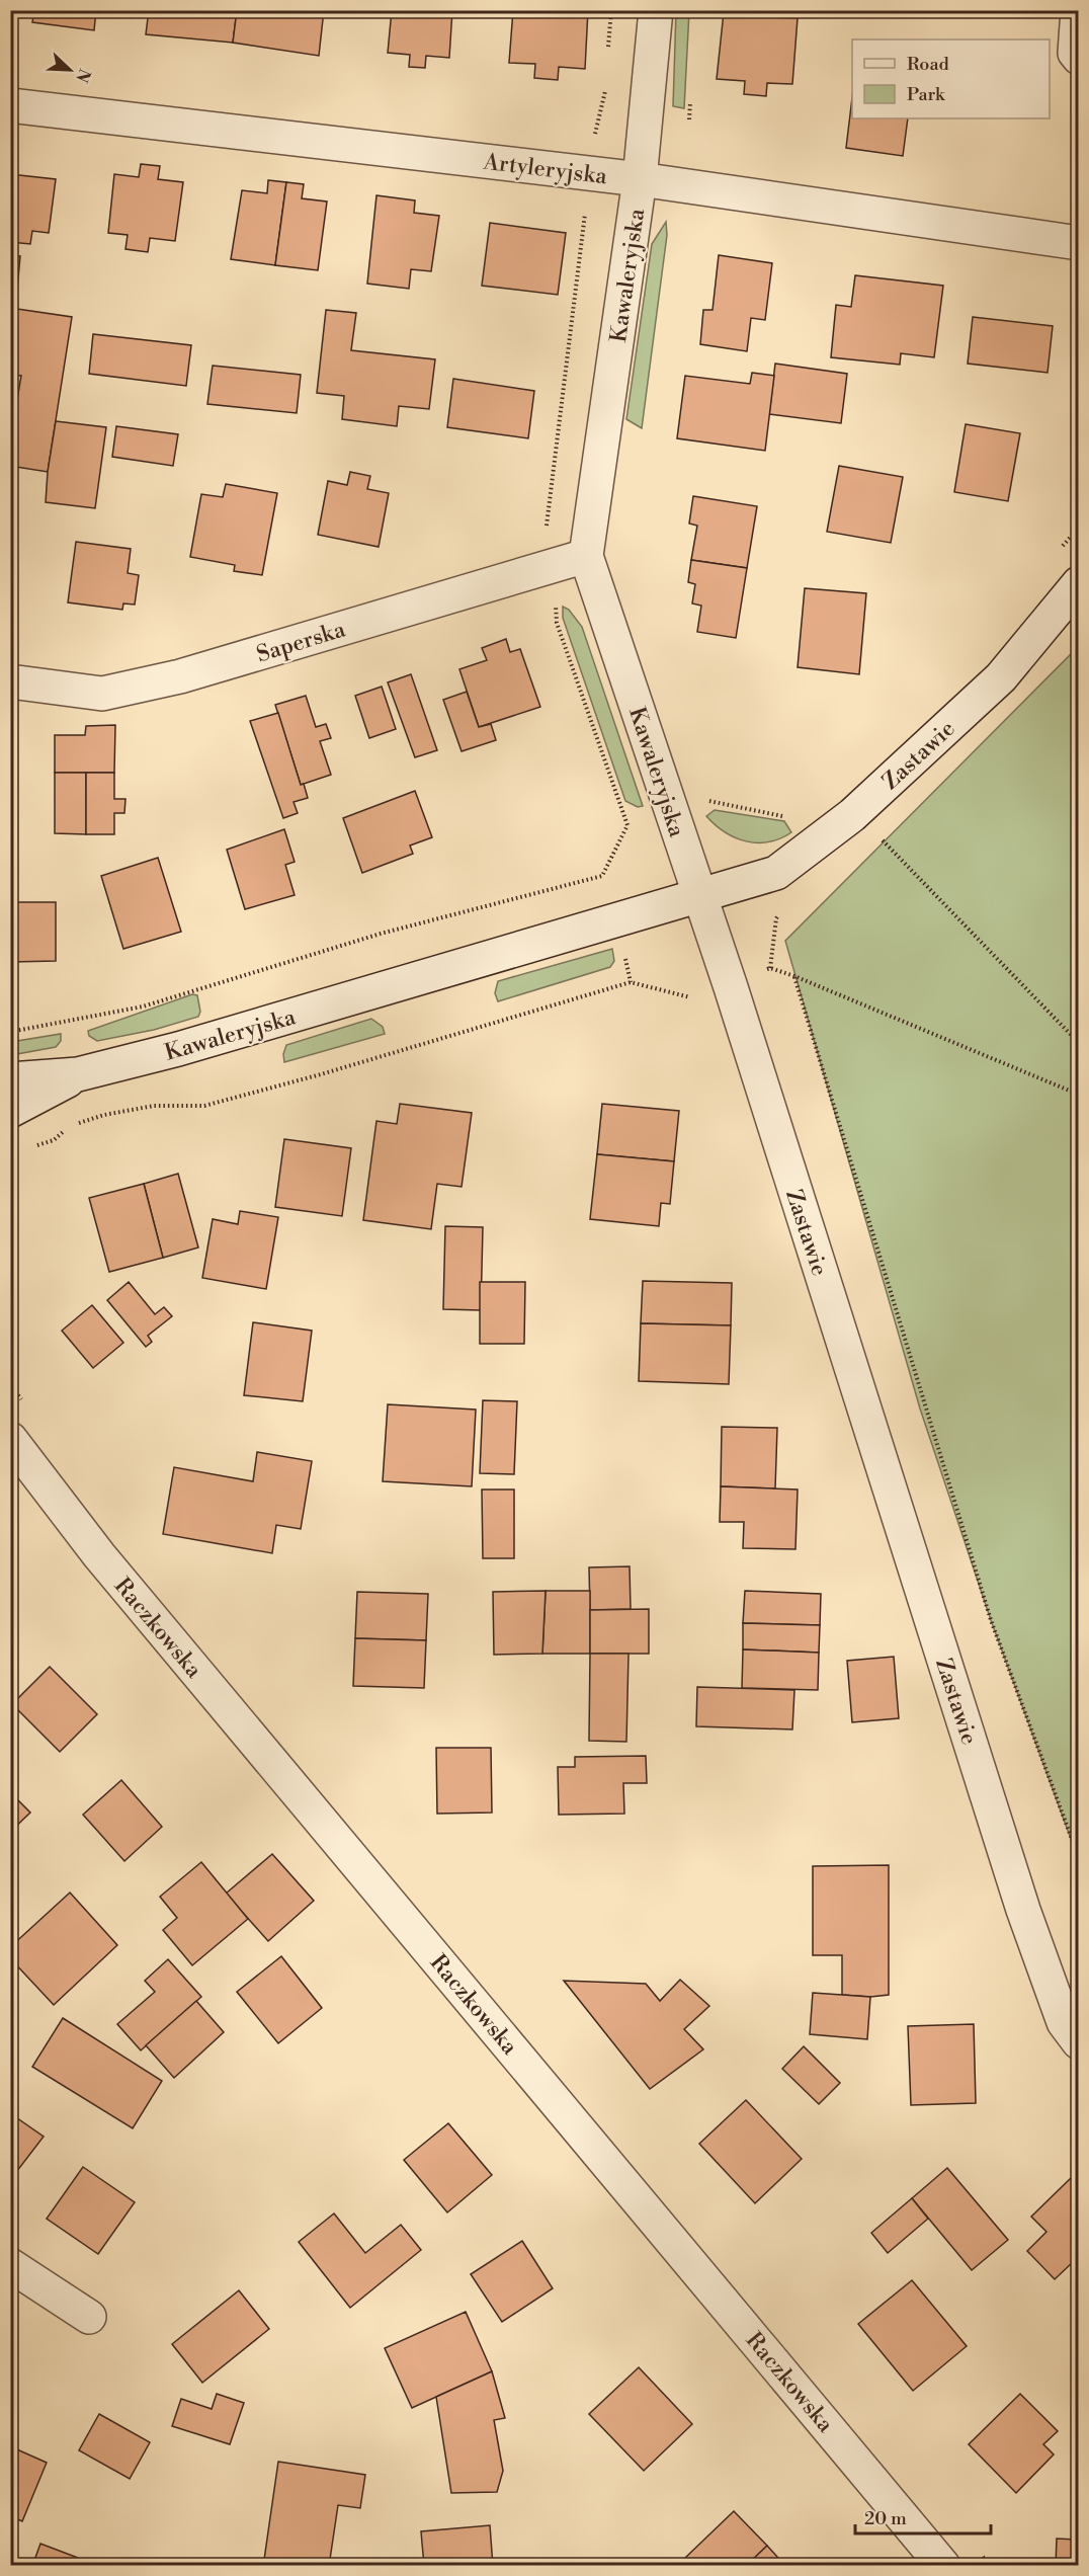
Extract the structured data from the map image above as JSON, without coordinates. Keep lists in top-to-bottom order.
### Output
{
  "streets": {
    "street": [
      "Artyleryjska",
      "Kawaleryjska",
      "Saperska",
      "Zastawie",
      "Raczkowska"
    ]
  },
  "crossings": [
    ["Artyleryjska", "Kawaleryjska"],
    ["Kawaleryjska", "Saperska"],
    ["Kawaleryjska", "Zastawie"]
  ],
  "legend": ["Road", "Park"],
  "scale_bar": "20 m",
  "north": "bottom right"
}
